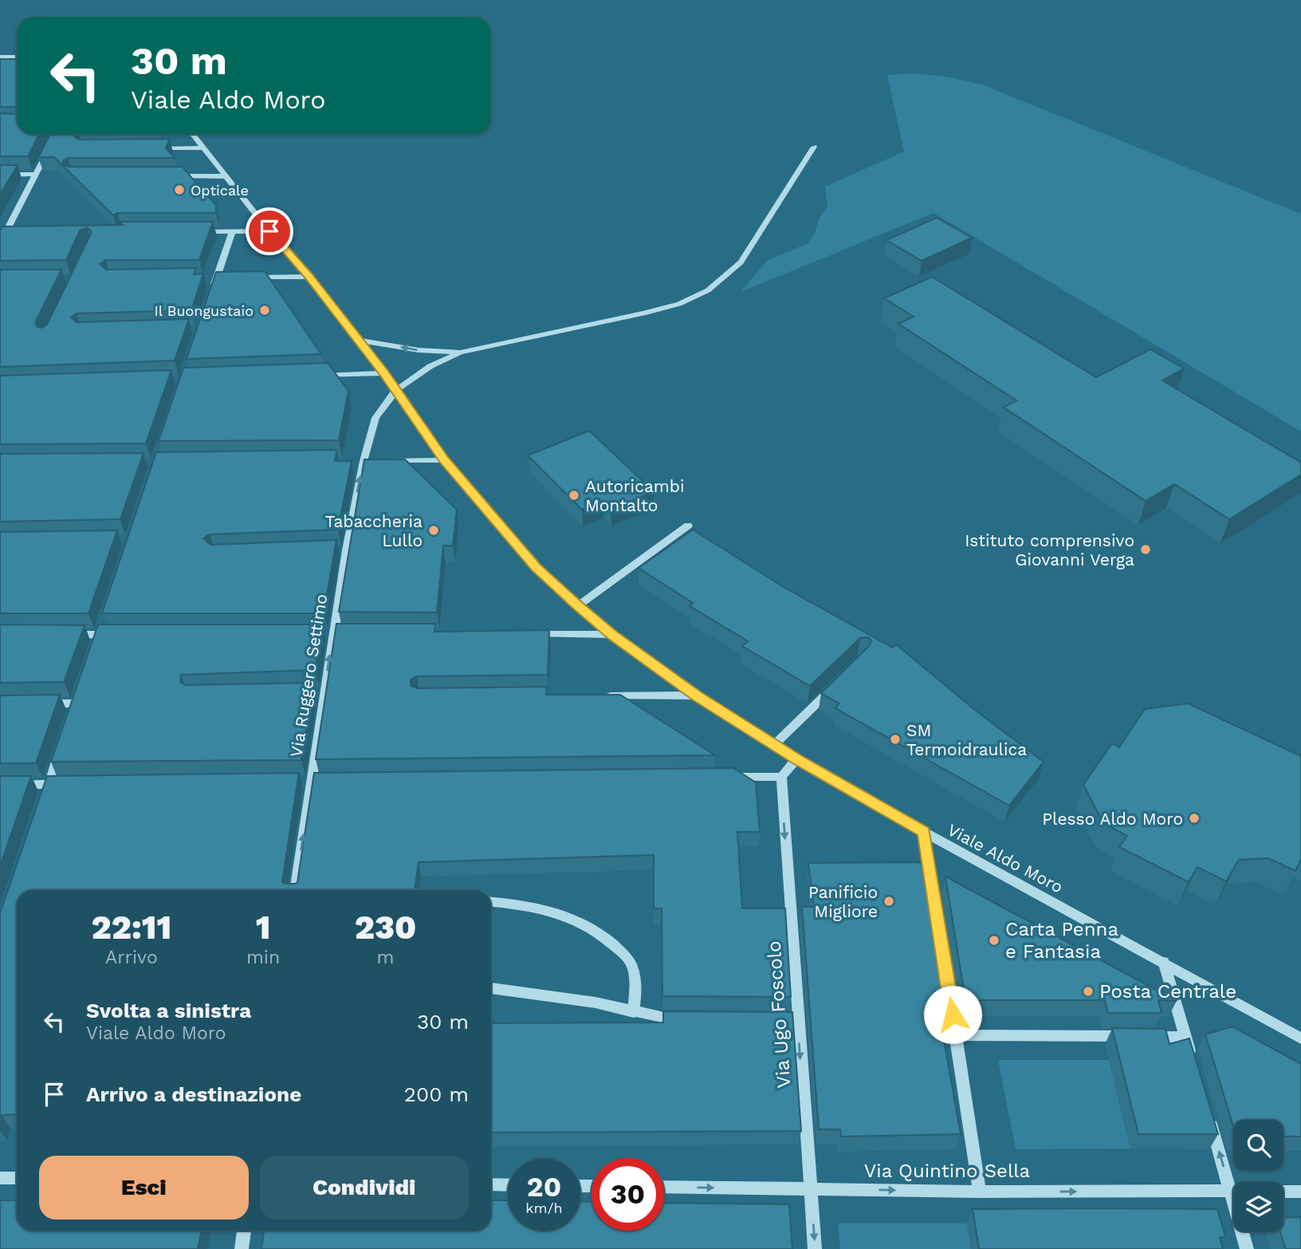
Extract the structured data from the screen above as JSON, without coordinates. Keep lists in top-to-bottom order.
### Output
{
  "streets": {
    "street": [
      "Via Ruggero Settimo",
      "Viale Aldo Moro",
      "Via Ugo Foscolo",
      "Via Quintino Sella"
    ]
  },
  "crossings": [
    ["Via Ruggero Settimo", "Viale Aldo Moro"],
    ["Via Ugo Foscolo", "Via Quintino Sella"]
  ],
  "one_way": ["Via Ruggero Settimo", "Via Ugo Foscolo", "Via Quintino Sella"],
  "places": [
    "Opticale",
    "Il Buongustaio",
    "Autoricambi Montalto",
    "Tabaccheria Lullo",
    "Istituto comprensivo Giovanni Verga",
    "SM Termoidraulica",
    "Plesso Aldo Moro",
    "Panificio Migliore",
    "Carta Penna e Fantasia",
    "Posta Centrale"
  ],
  "page": {
    "turn": ["30 m", "Viale Aldo Moro"],
    "eta": [
      "22:11",
      "Arrivo",
      "1",
      "min",
      "230",
      "m"
    ],
    "list": [
      {
        "name": "Svolta a sinistra",
        "note": "Viale Aldo Moro",
        "value": "30 m"
      },
      {
        "name": "Arrivo a destinazione",
        "value": "200 m"
      }
    ],
    "buttons": ["Esci", "Condividi"],
    "speed": "20 km/h",
    "limit": "30"
  }
}
